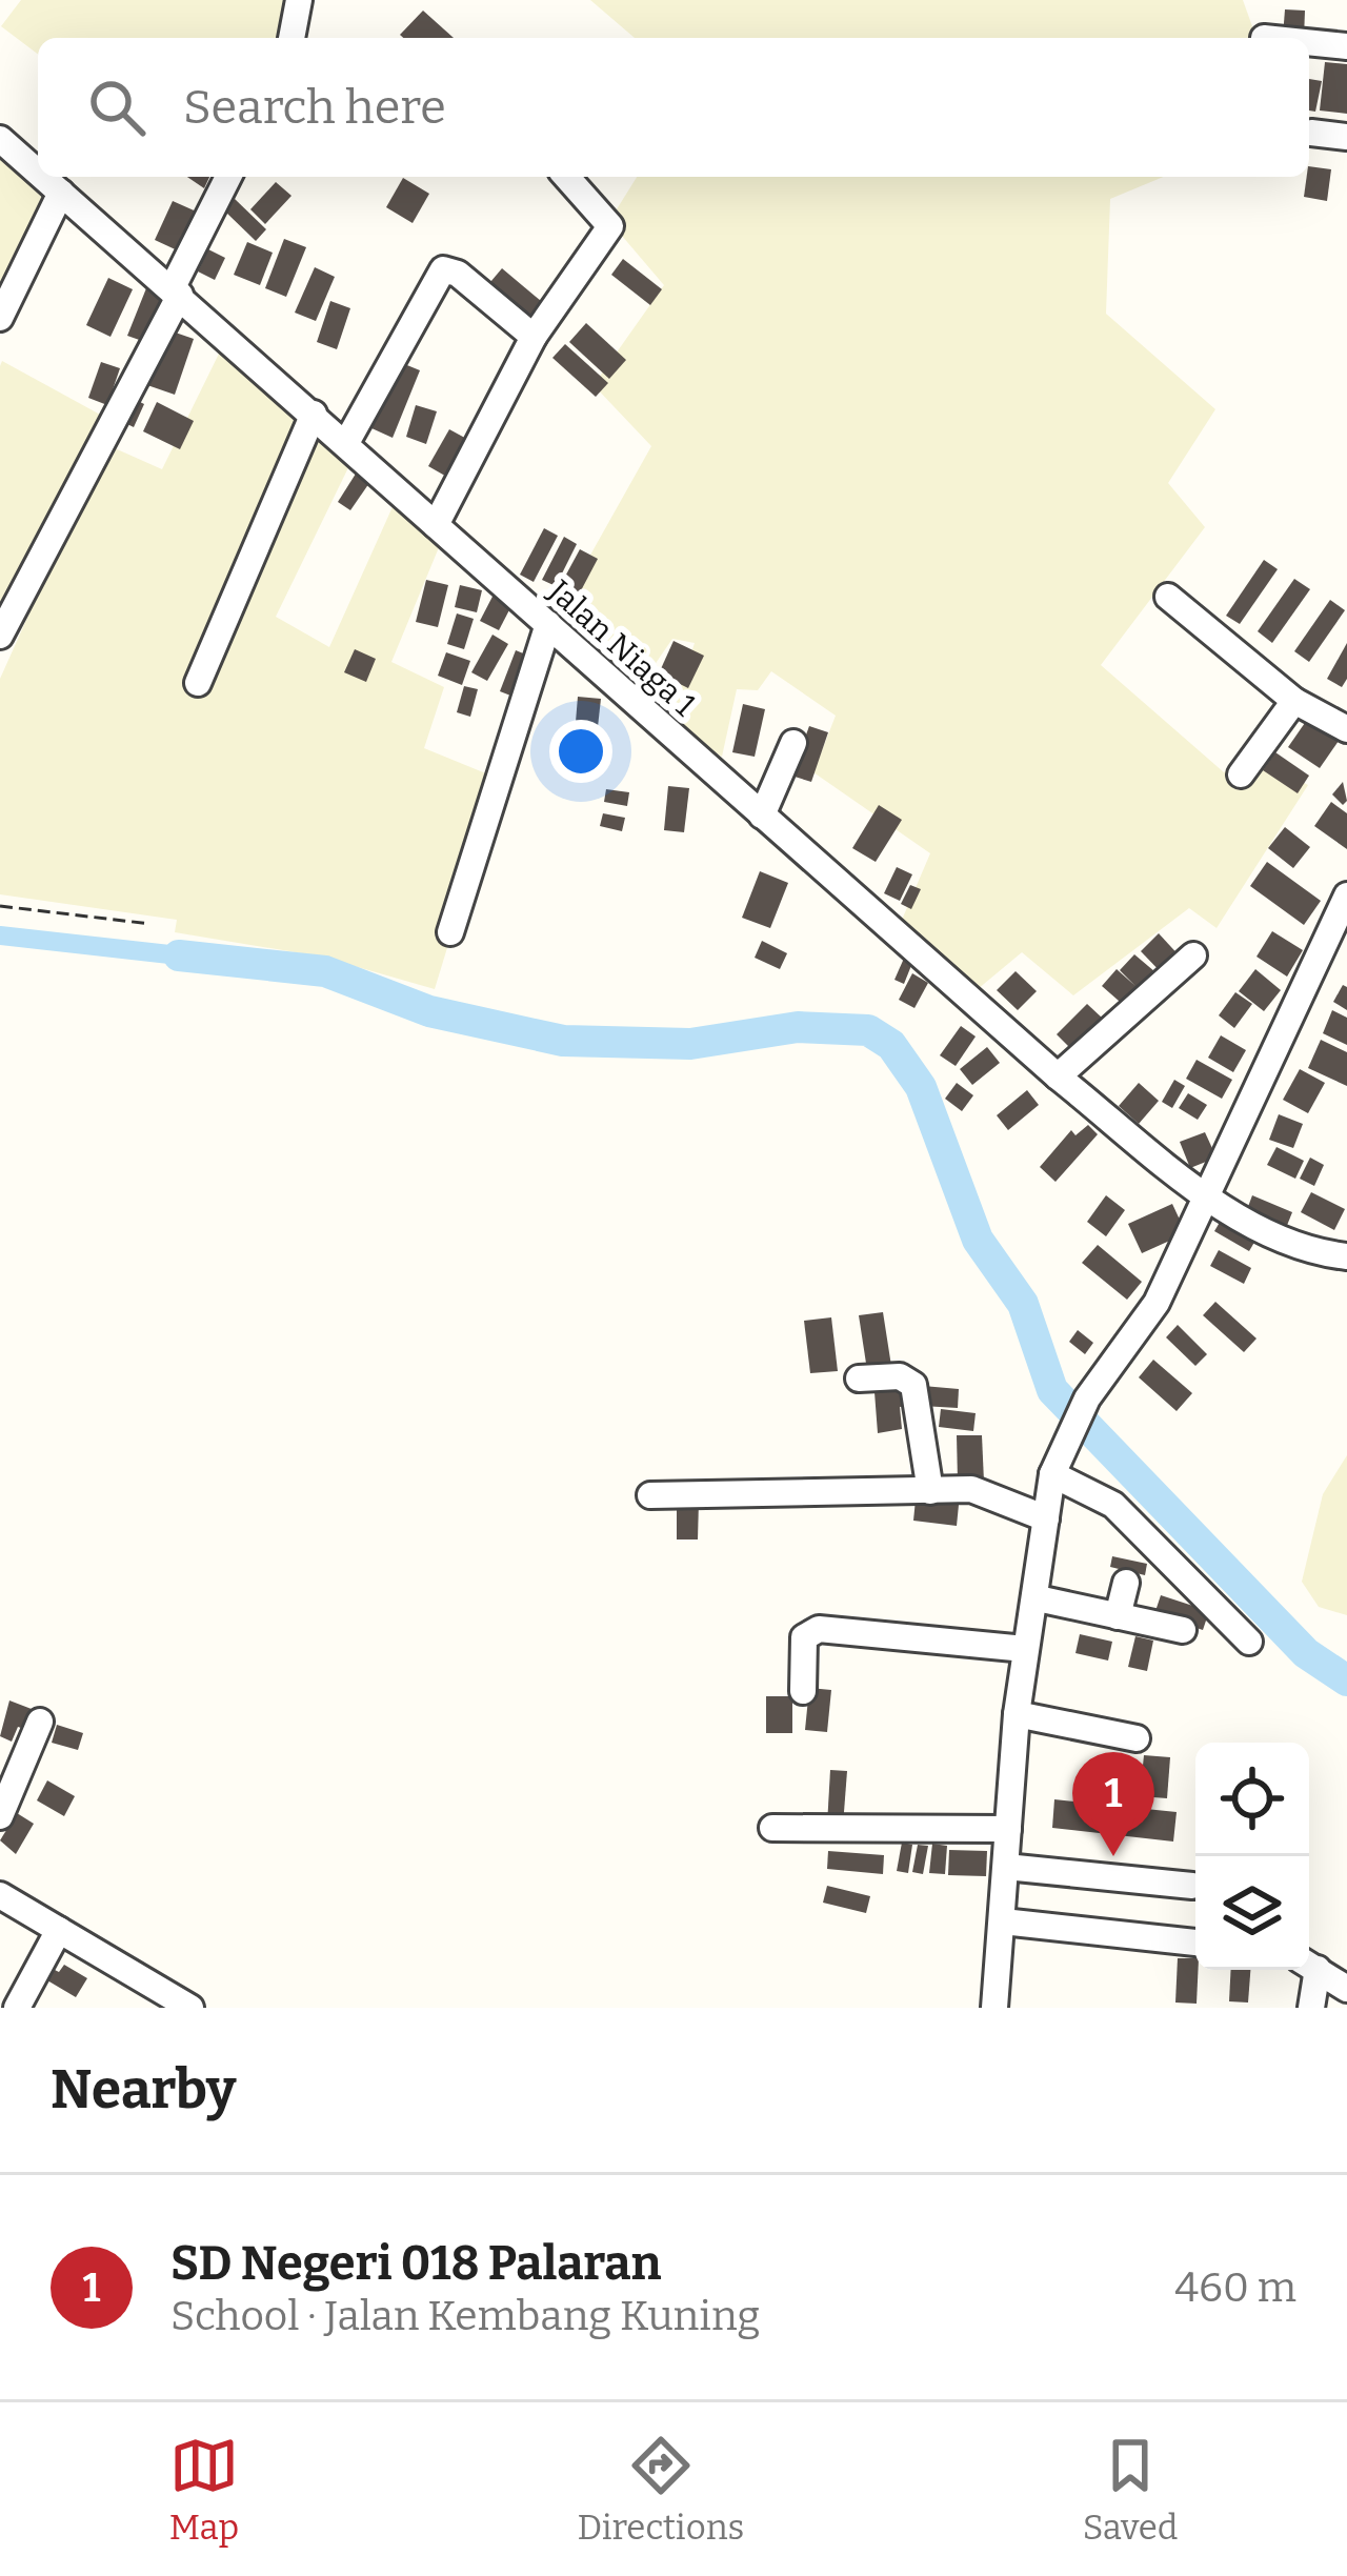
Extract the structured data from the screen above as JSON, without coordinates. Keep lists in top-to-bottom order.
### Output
{
  "streets": {
    "street": ["Jalan Niaga 1"]
  },
  "page": {
    "search": "Search here",
    "pins": "1",
    "heading": "Nearby",
    "list": [
      {
        "mark": "1",
        "name": "SD Negeri 018 Palaran",
        "note": "School · Jalan Kembang Kuning",
        "value": "460 m"
      }
    ],
    "nav": ["Map", "Directions", "Saved"]
  }
}
